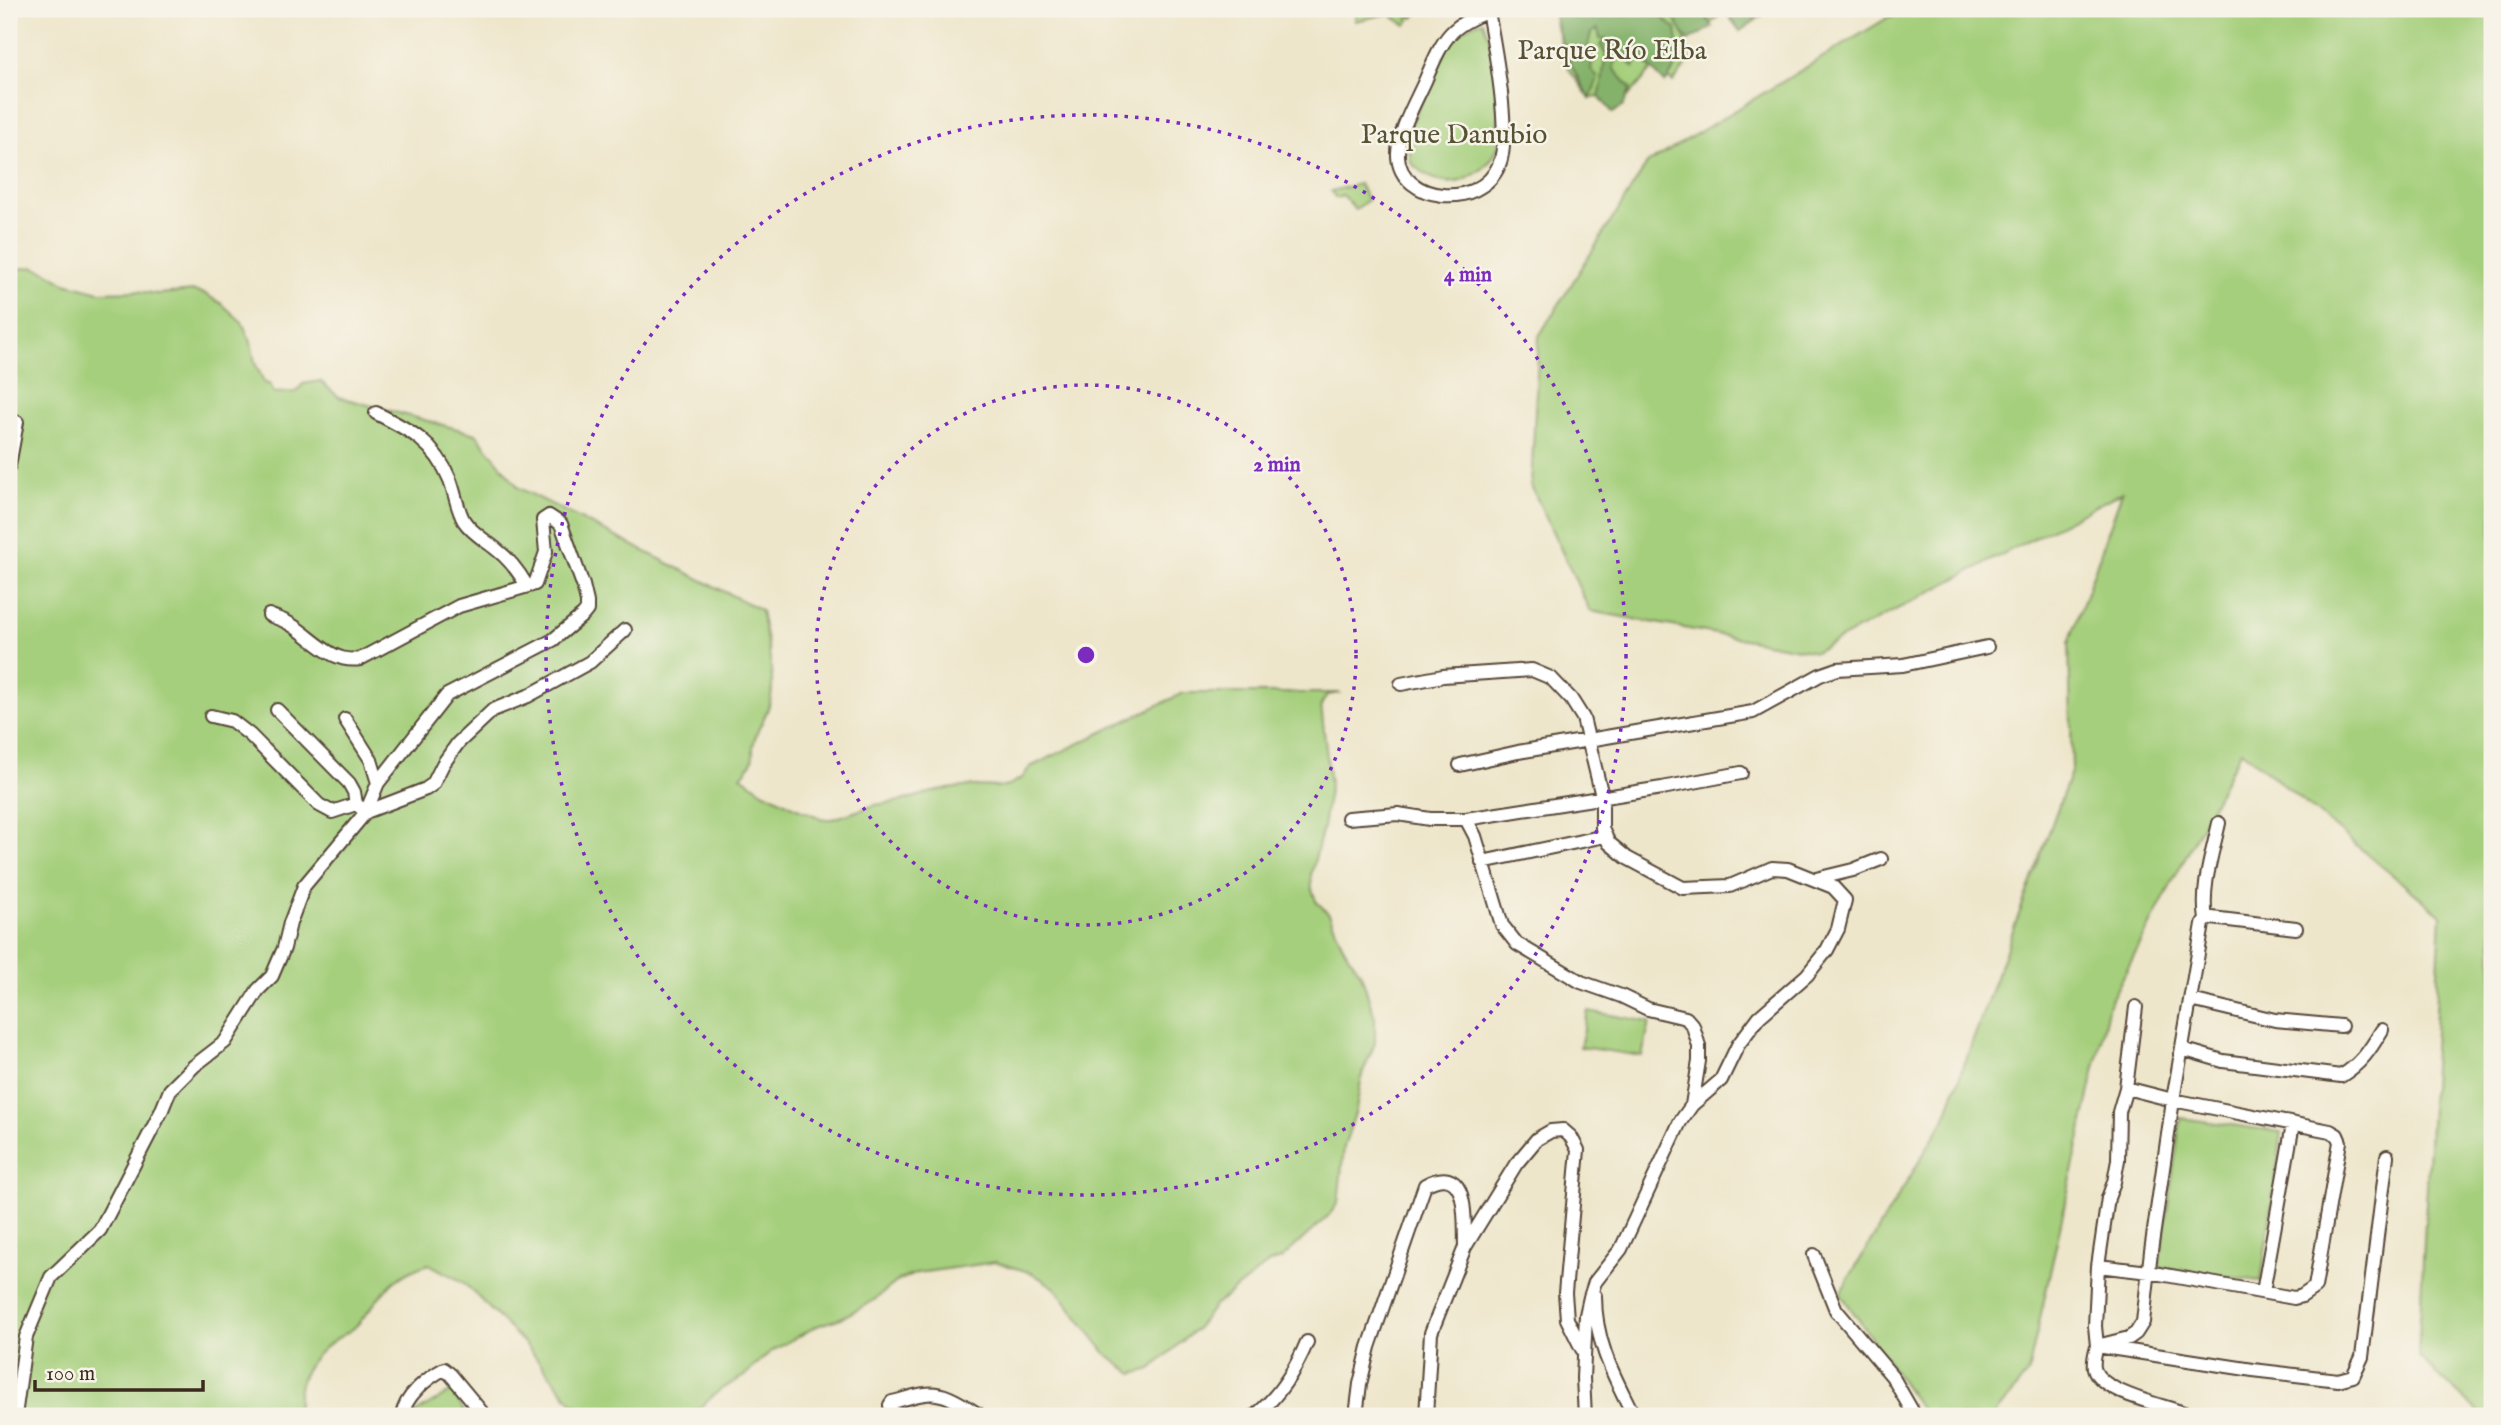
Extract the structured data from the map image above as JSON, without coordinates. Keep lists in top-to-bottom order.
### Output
{
  "parks": ["Parque Río Elba", "Parque Danubio"],
  "scale_bar": "100 m",
  "rings": ["4 min", "2 min"]
}
